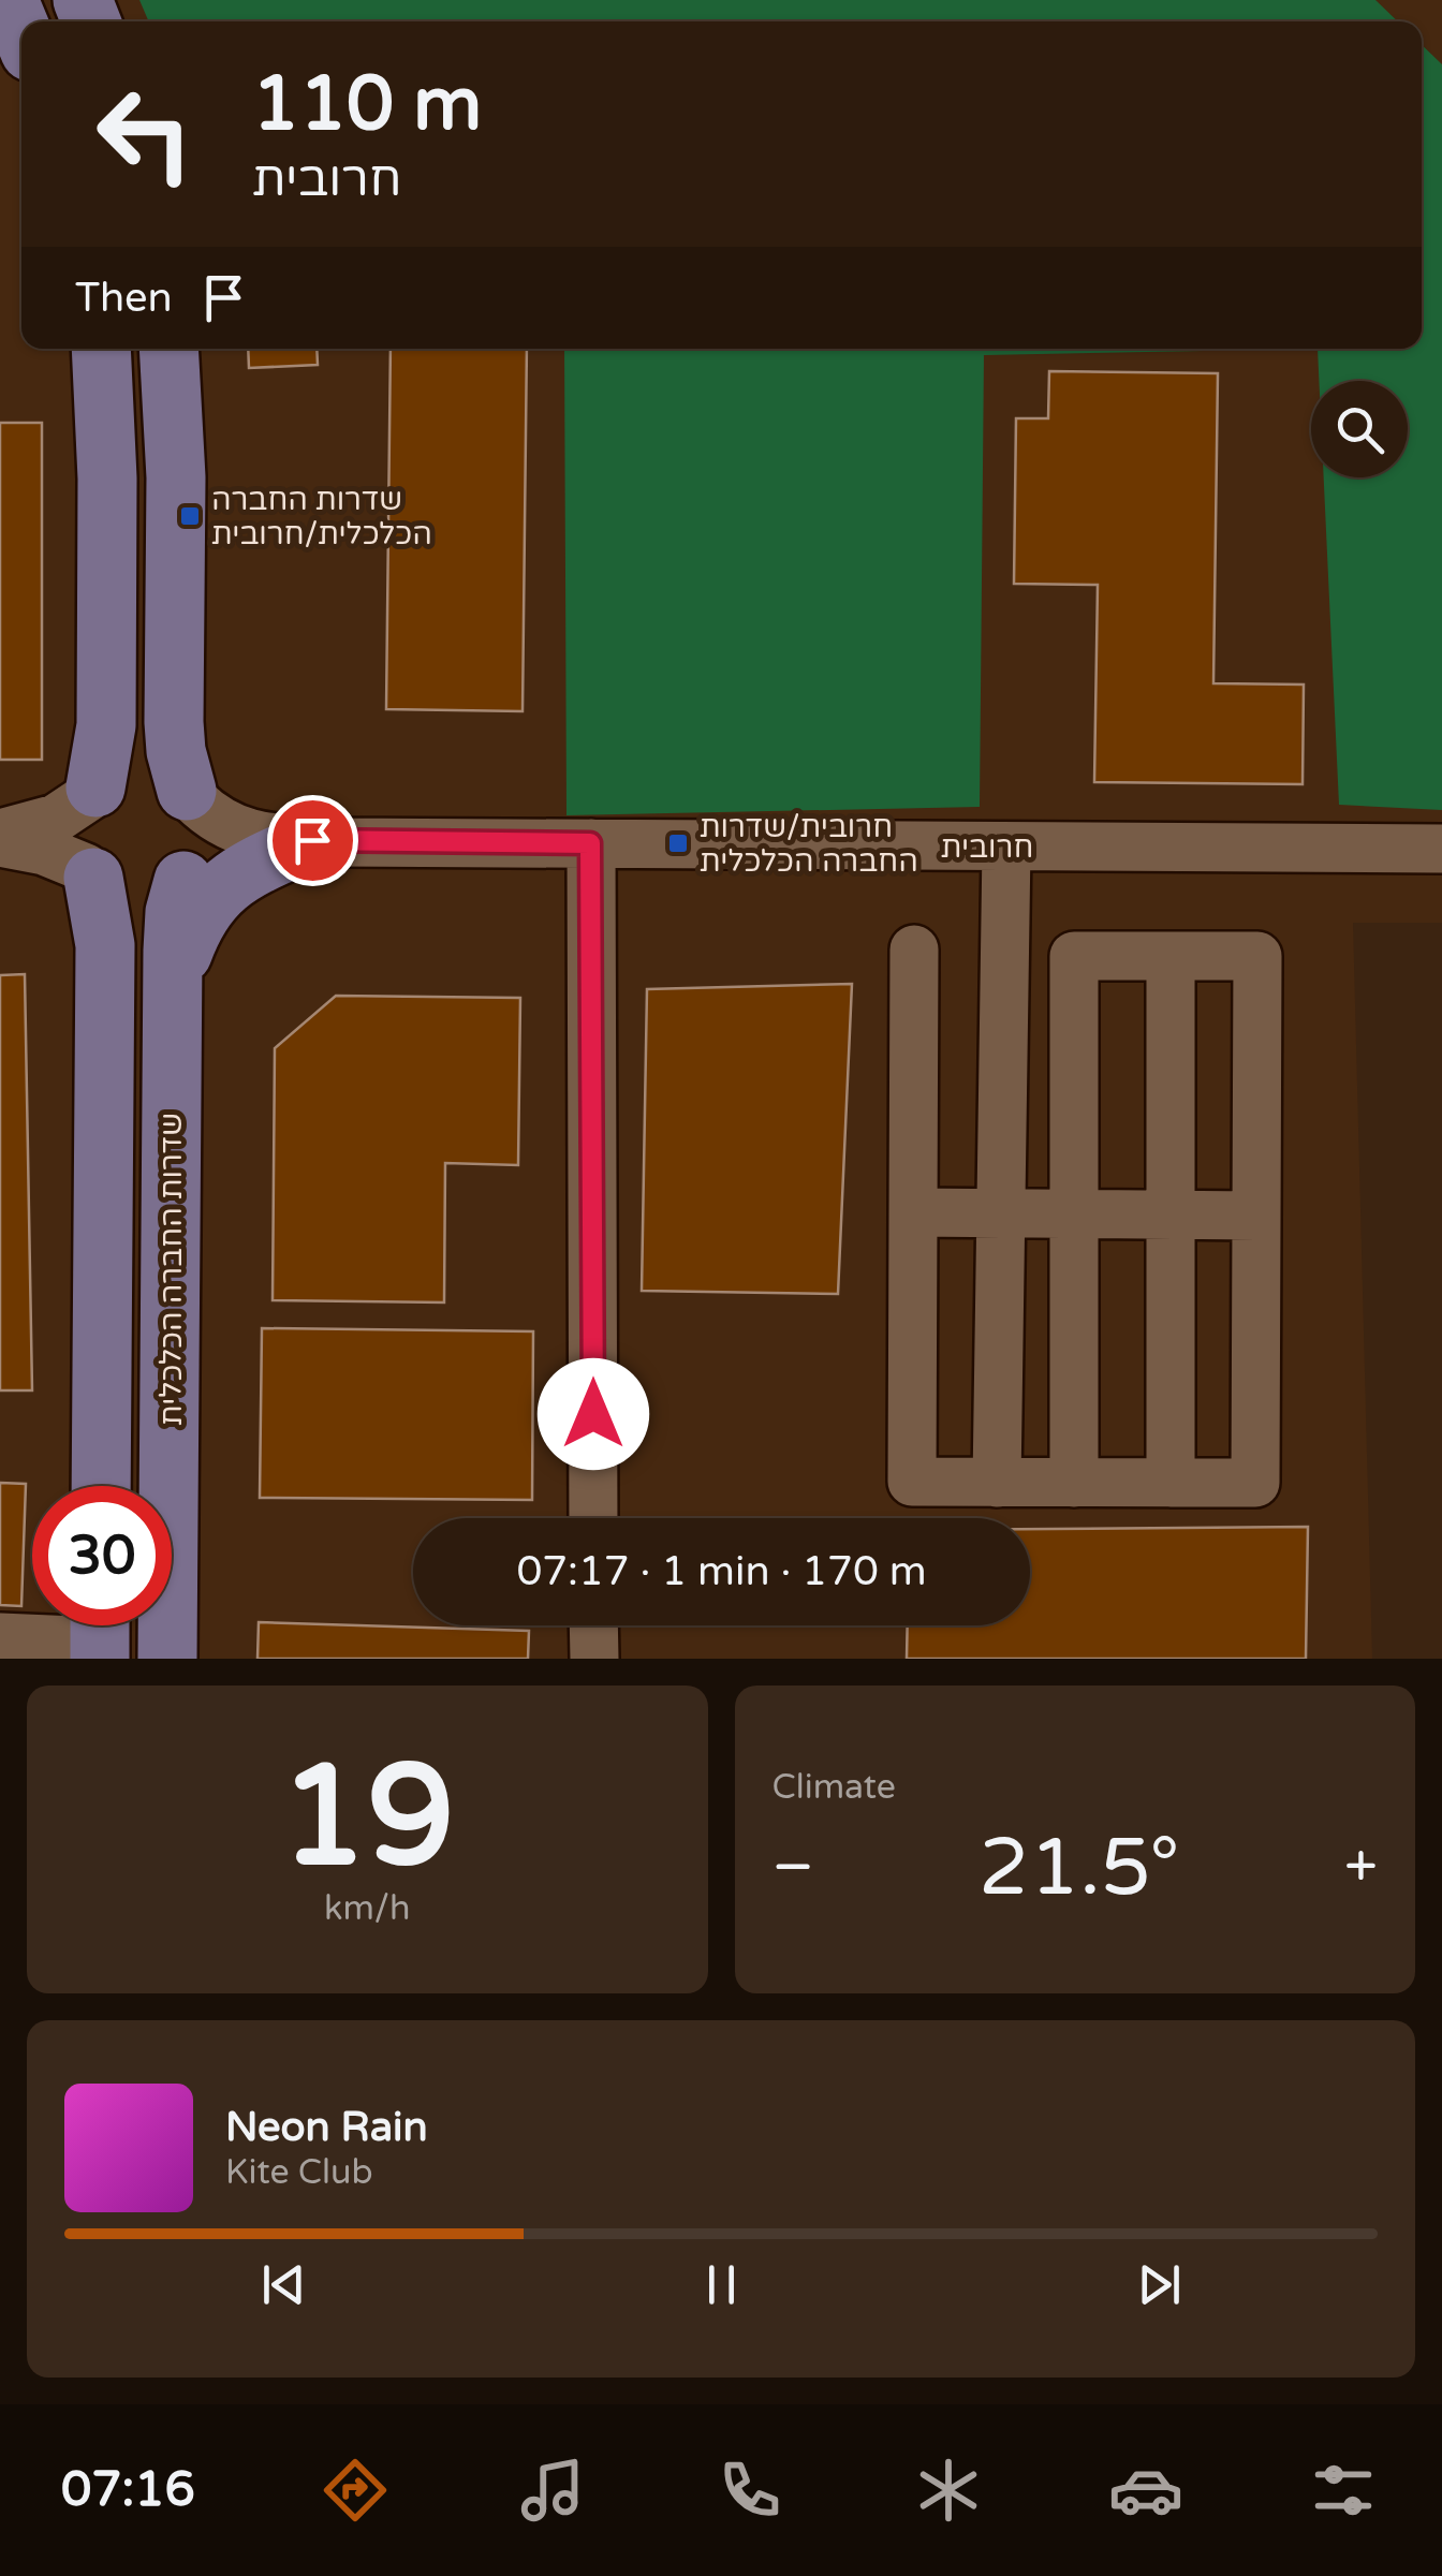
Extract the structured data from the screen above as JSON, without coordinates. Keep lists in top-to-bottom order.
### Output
{
  "streets": {
    "main road": ["שדרות החברה הכלכלית"],
    "street": ["חרובית"]
  },
  "crossings": [
    ["חרובית", "שדרות החברה הכלכלית"]
  ],
  "places": {
    "transit": ["שדרות החברה הכלכלית/חרובית", "חרובית/שדרות החברה הכלכלית"]
  },
  "page": {
    "turn": ["110 m", "חרובית"],
    "then": "Then",
    "limit": "30",
    "trip": "07:17 · 1 min · 170 m",
    "tile": [
      ["19", "km/h"],
      "Climate"
    ],
    "heat": ["−", "21.5°", "+"],
    "song": ["Neon Rain", "Kite Club"],
    "tabs": "07:16"
  }
}
